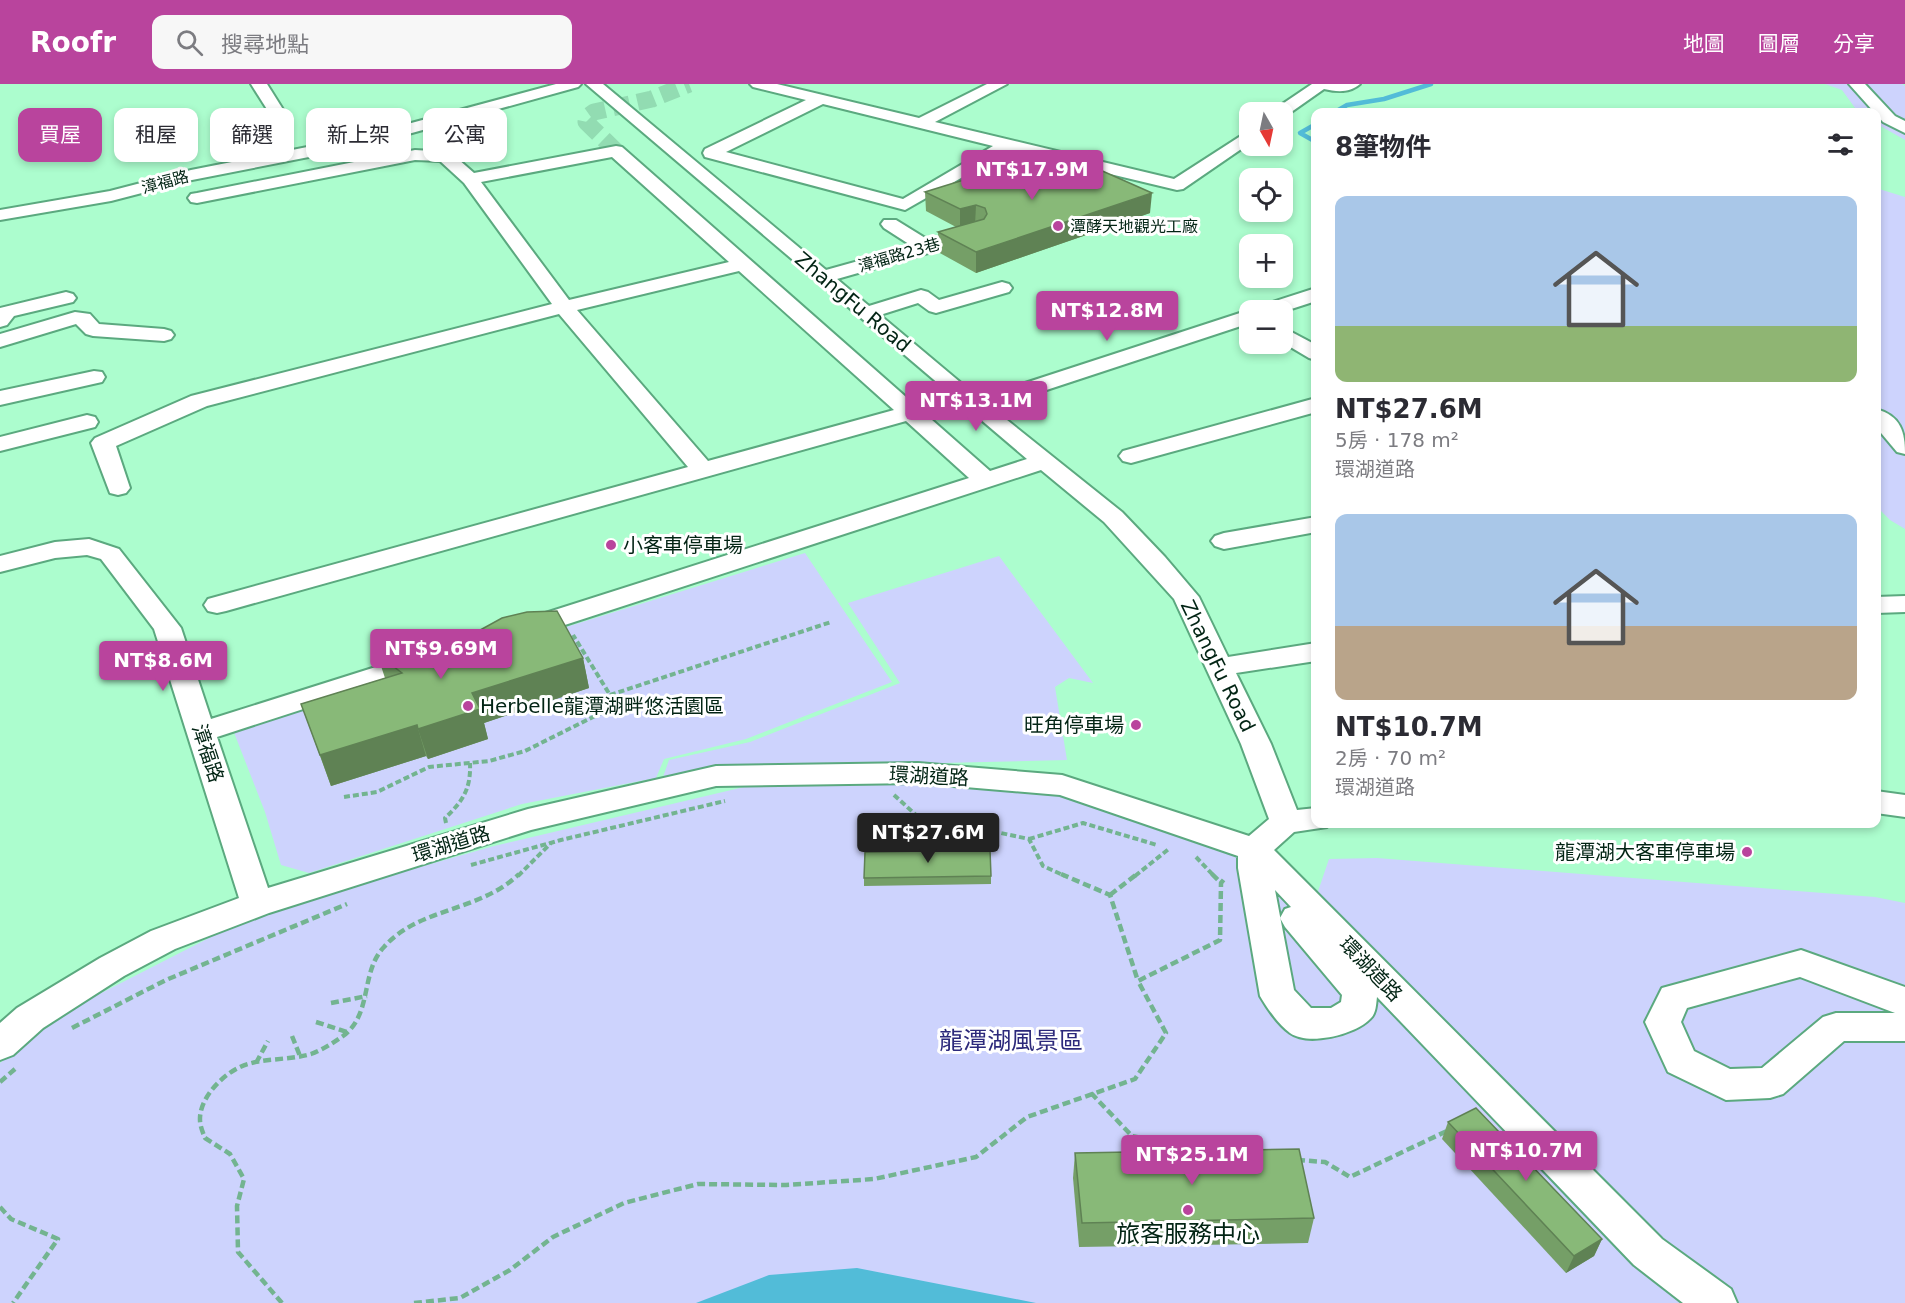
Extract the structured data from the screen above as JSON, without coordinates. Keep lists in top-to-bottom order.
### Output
{
  "streets": {
    "street": [
      "漳福路",
      "漳福路23巷",
      "ZhangFu Road",
      "環湖道路"
    ]
  },
  "crossings": [
    ["漳福路", "環湖道路"],
    ["漳福路23巷", "ZhangFu Road"],
    ["ZhangFu Road", "環湖道路"]
  ],
  "parks": ["龍潭湖風景區"],
  "places": [
    "潭酵天地觀光工廠",
    "小客車停車場",
    "Herbelle龍潭湖畔悠活園區",
    "旺角停車場",
    "龍潭湖大客車停車場",
    "旅客服務中心"
  ],
  "north": "bottom",
  "page": {
    "header": "Roofr",
    "search": "搜尋地點",
    "nav": ["地圖", "圖層", "分享"],
    "map_buttons": ["+", "−"],
    "chip": [
      "買屋",
      "租屋",
      "篩選",
      "新上架",
      "公寓"
    ],
    "heading": "8筆物件",
    "price": [
      "NT$17.9M",
      "NT$12.8M",
      "NT$13.1M",
      "NT$9.69M",
      "NT$8.6M",
      "NT$27.6M",
      "NT$10.7M",
      "NT$25.1M"
    ],
    "list": [
      {
        "name": "NT$27.6M",
        "note": "5房 · 178 m² · 環湖道路"
      },
      {
        "name": "NT$10.7M",
        "note": "2房 · 70 m² · 環湖道路"
      }
    ]
  }
}
